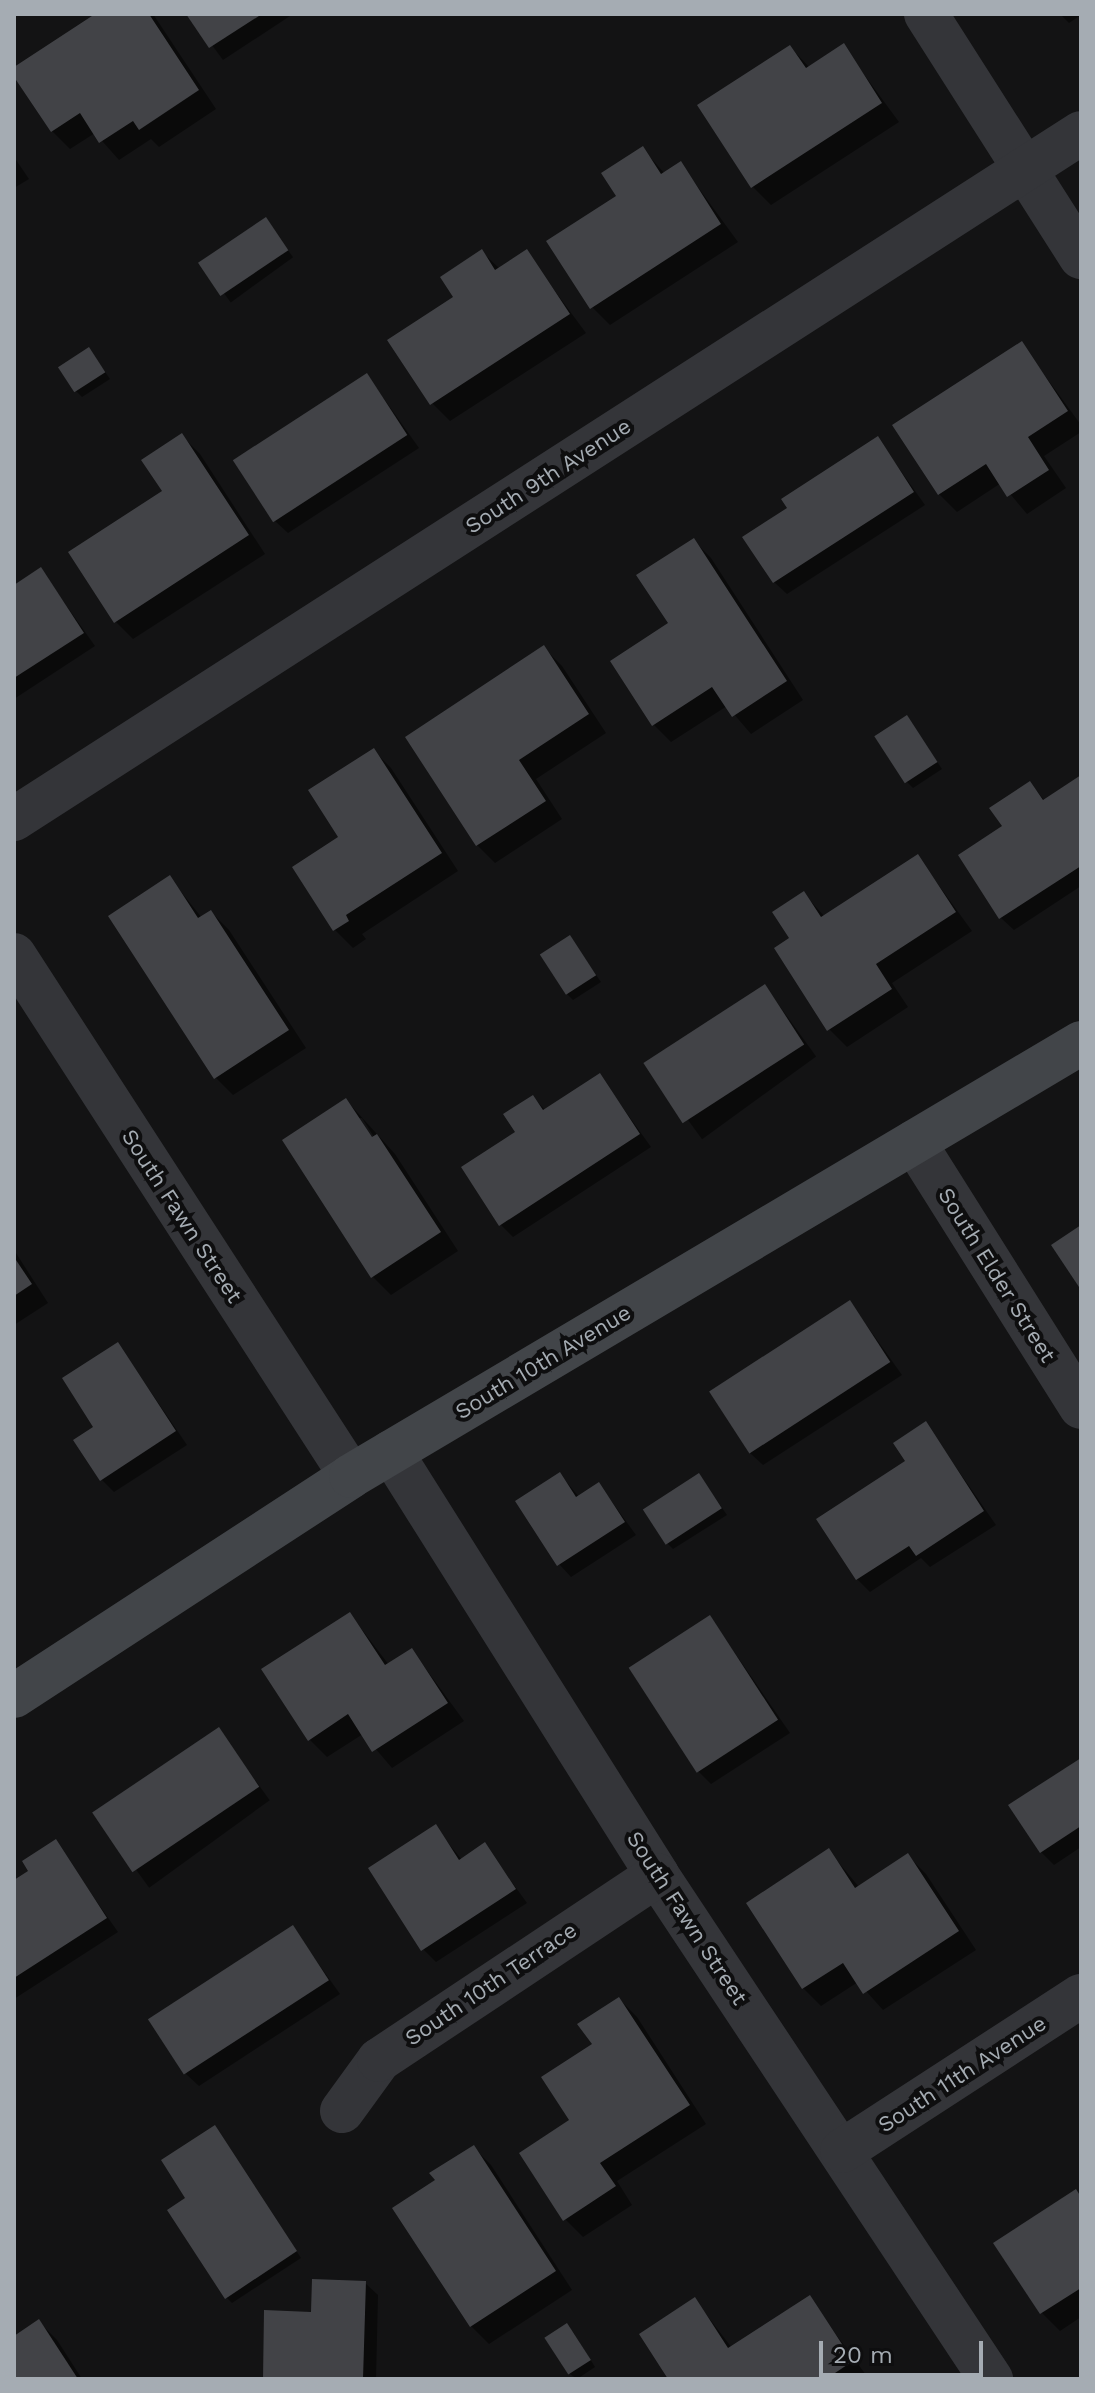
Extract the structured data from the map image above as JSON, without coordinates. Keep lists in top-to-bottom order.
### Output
{
  "streets": {
    "main road": ["South 10th Avenue"],
    "street": [
      "South 9th Avenue",
      "South Fawn Street",
      "South Elder Street",
      "South 10th Terrace",
      "South 11th Avenue"
    ]
  },
  "crossings": [
    ["South Fawn Street", "South 10th Avenue"],
    ["South Fawn Street", "South 10th Terrace"],
    ["South Fawn Street", "South 11th Avenue"],
    ["South Elder Street", "South 10th Avenue"]
  ],
  "scale_bar": "20 m"
}
